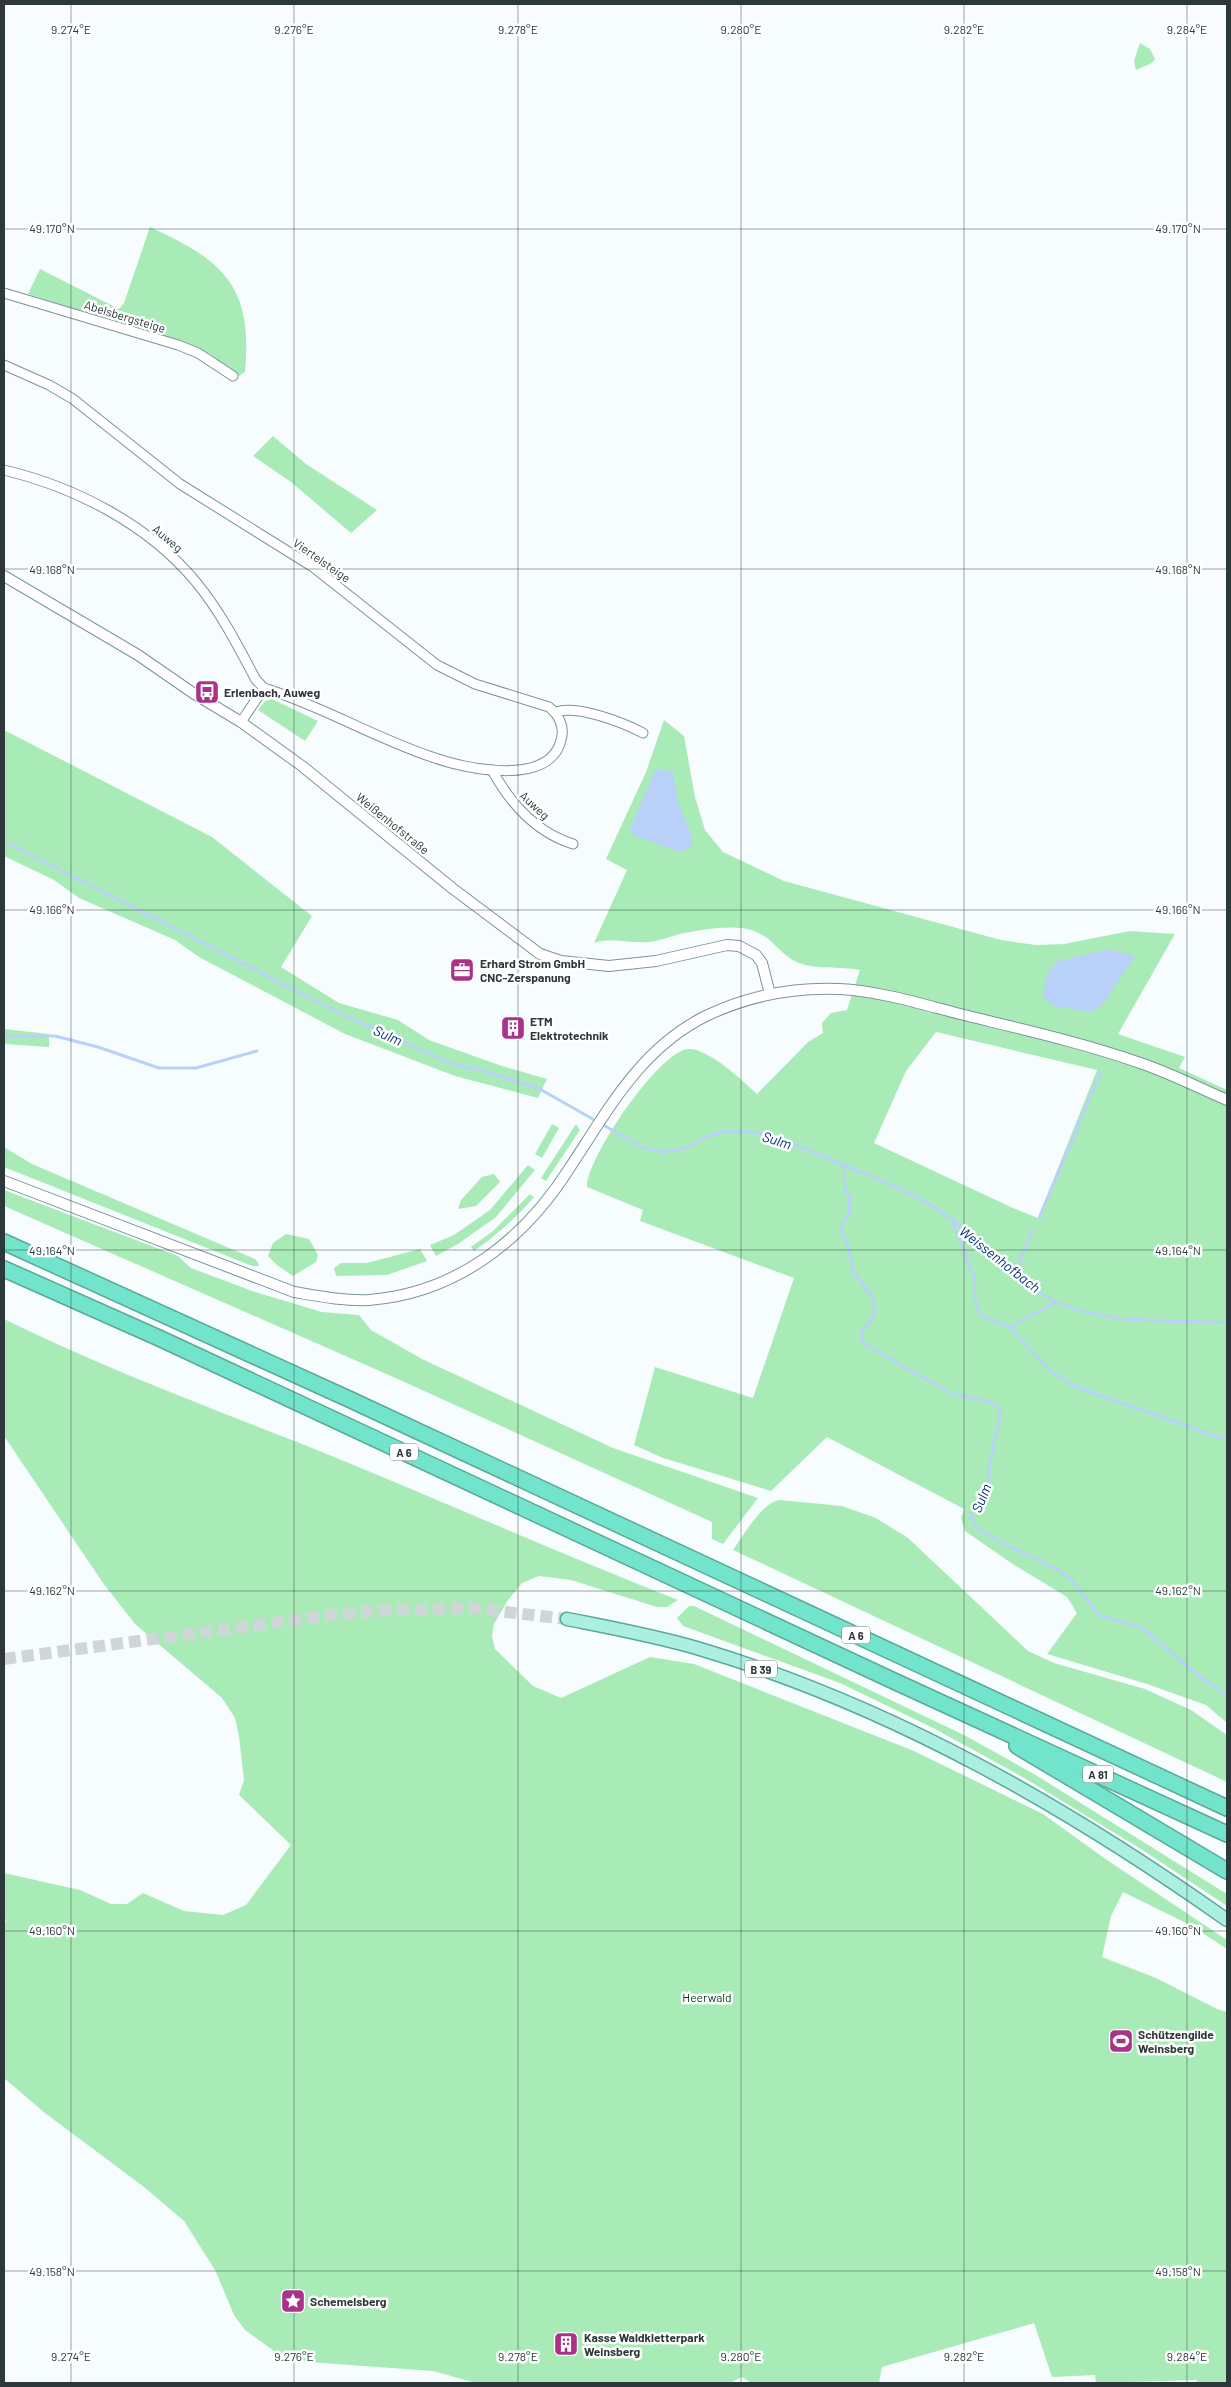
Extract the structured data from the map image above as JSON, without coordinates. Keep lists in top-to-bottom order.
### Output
{
  "streets": {
    "highway": ["A 6", "A 81"],
    "main road": ["B 39"],
    "street": [
      "Abelsbergsteige",
      "Auweg",
      "Viertelsteige",
      "Weißenhofstraße"
    ]
  },
  "crossings": [
    ["Auweg", "Viertelsteige"],
    ["A 6", "A 81"]
  ],
  "water": ["Sulm", "Weissenhofbach"],
  "parks": ["Heerwald"],
  "places": {
    "bus stop": ["Erlenbach, Auweg"],
    "office": ["Erhard Strom GmbH CNC-Zerspanung"],
    "building": ["ETM Elektrotechnik", "Kasse Waldkletterpark Weinsberg"],
    "sports": ["Schützengilde Weinsberg"],
    "place": ["Schemelsberg"]
  },
  "coordinates": [
    "9.274°E",
    "9.276°E",
    "9.278°E",
    "9.280°E",
    "9.282°E",
    "9.284°E",
    "49.170°N",
    "49.168°N",
    "49.166°N",
    "49.164°N",
    "49.162°N",
    "49.160°N",
    "49.158°N"
  ]
}
